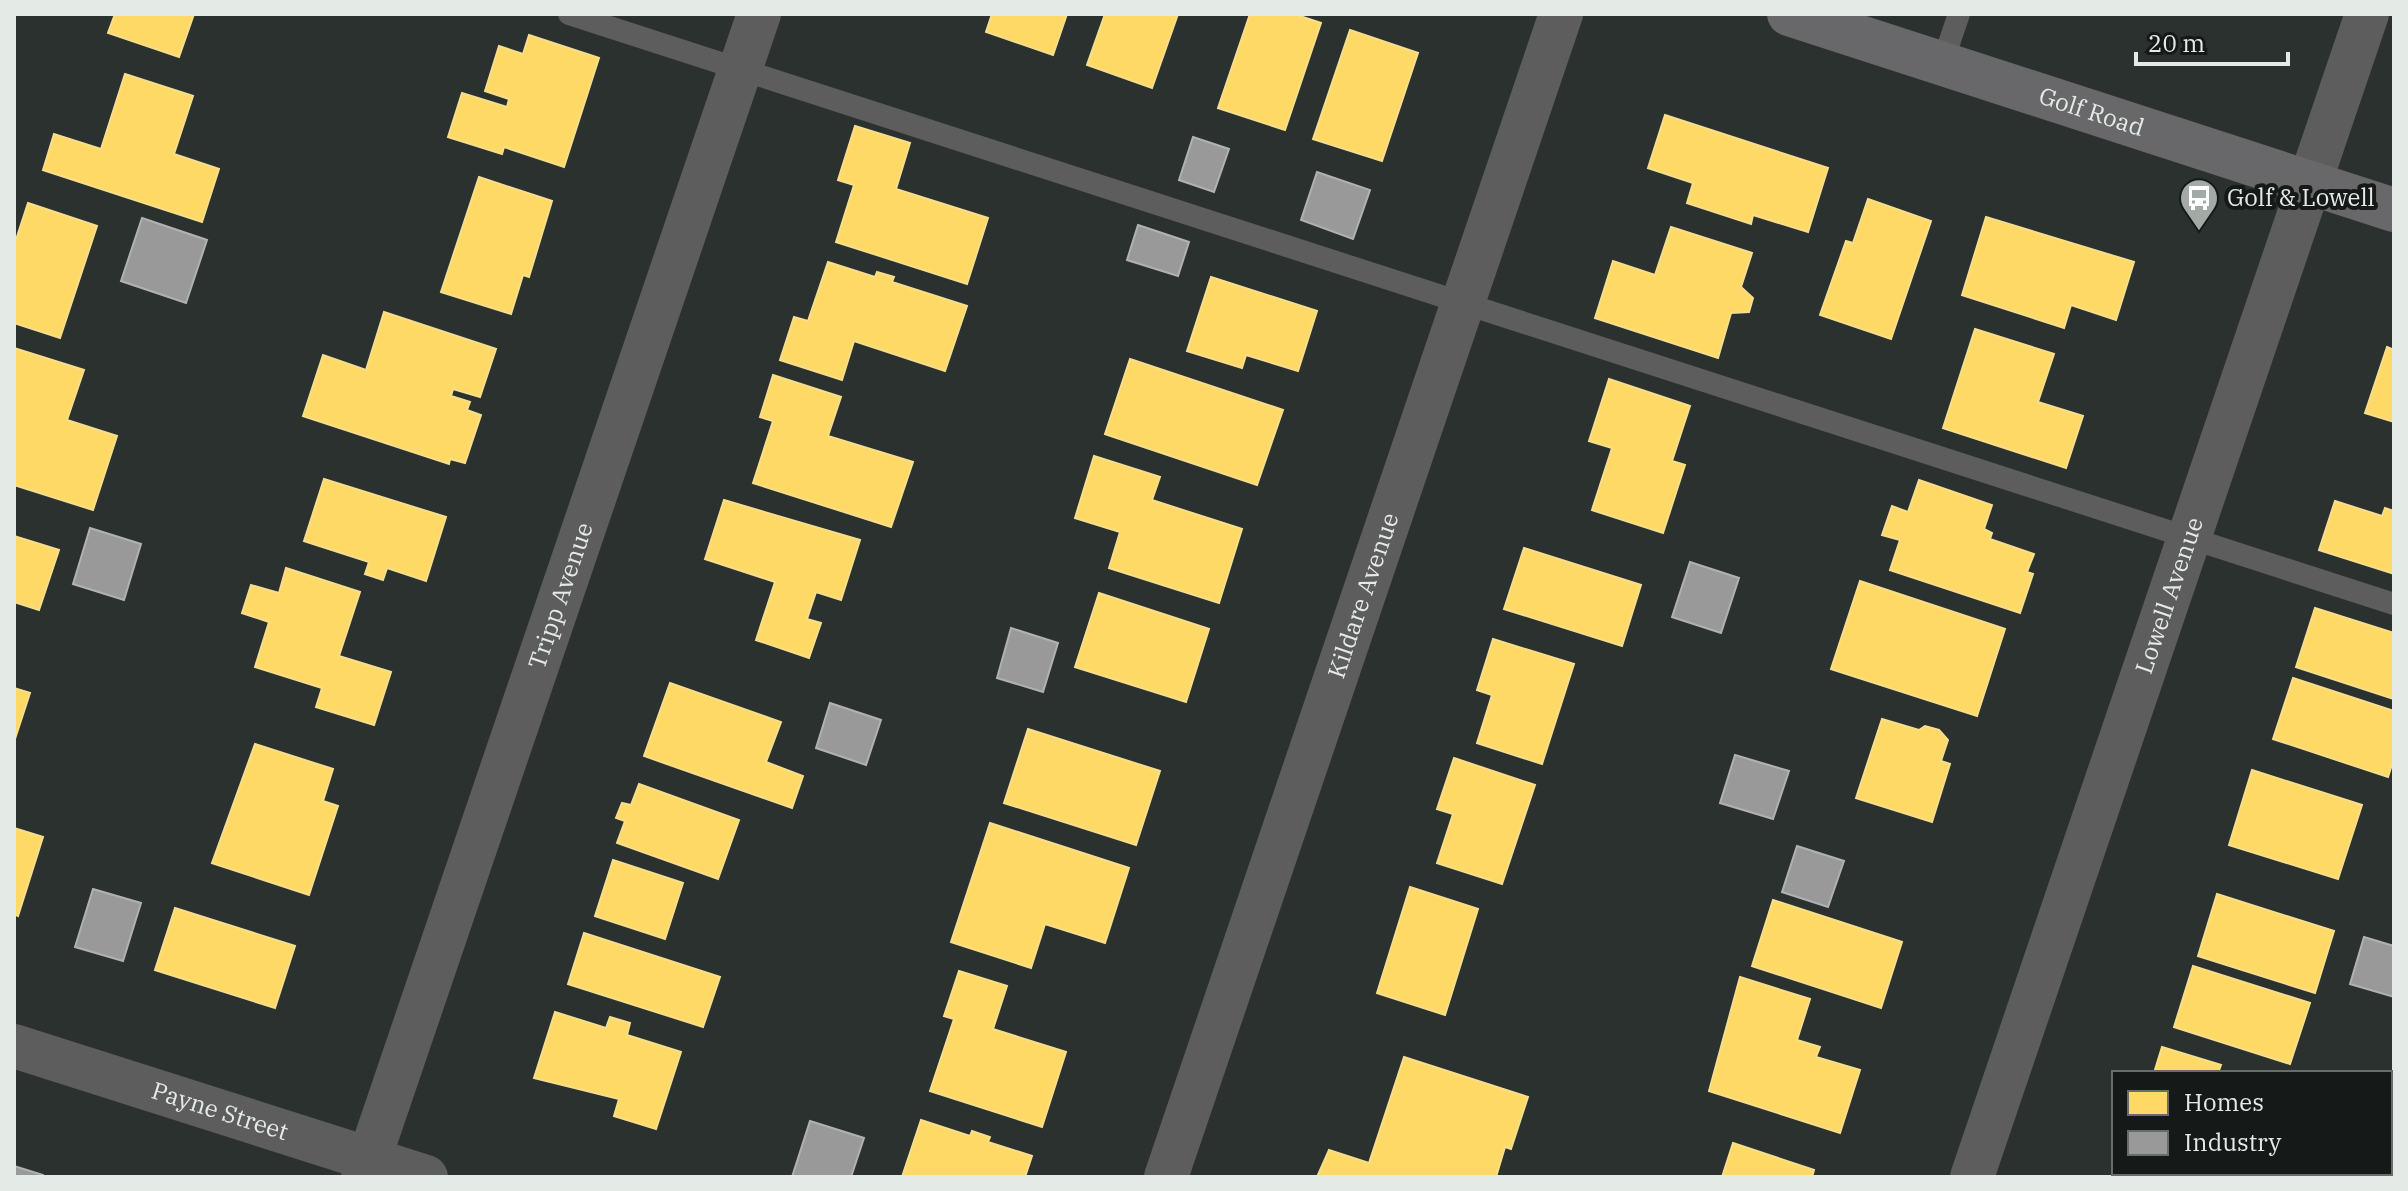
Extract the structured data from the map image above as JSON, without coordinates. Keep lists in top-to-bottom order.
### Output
{
  "streets": {
    "main road": ["Golf Road"],
    "street": [
      "Tripp Avenue",
      "Kildare Avenue",
      "Lowell Avenue",
      "Payne Street"
    ]
  },
  "crossings": [
    ["Golf Road", "Lowell Avenue"],
    ["Tripp Avenue", "Payne Street"]
  ],
  "places": {
    "bus stop": ["Golf & Lowell"]
  },
  "legend": ["Homes", "Industry"],
  "scale_bar": "20 m"
}
